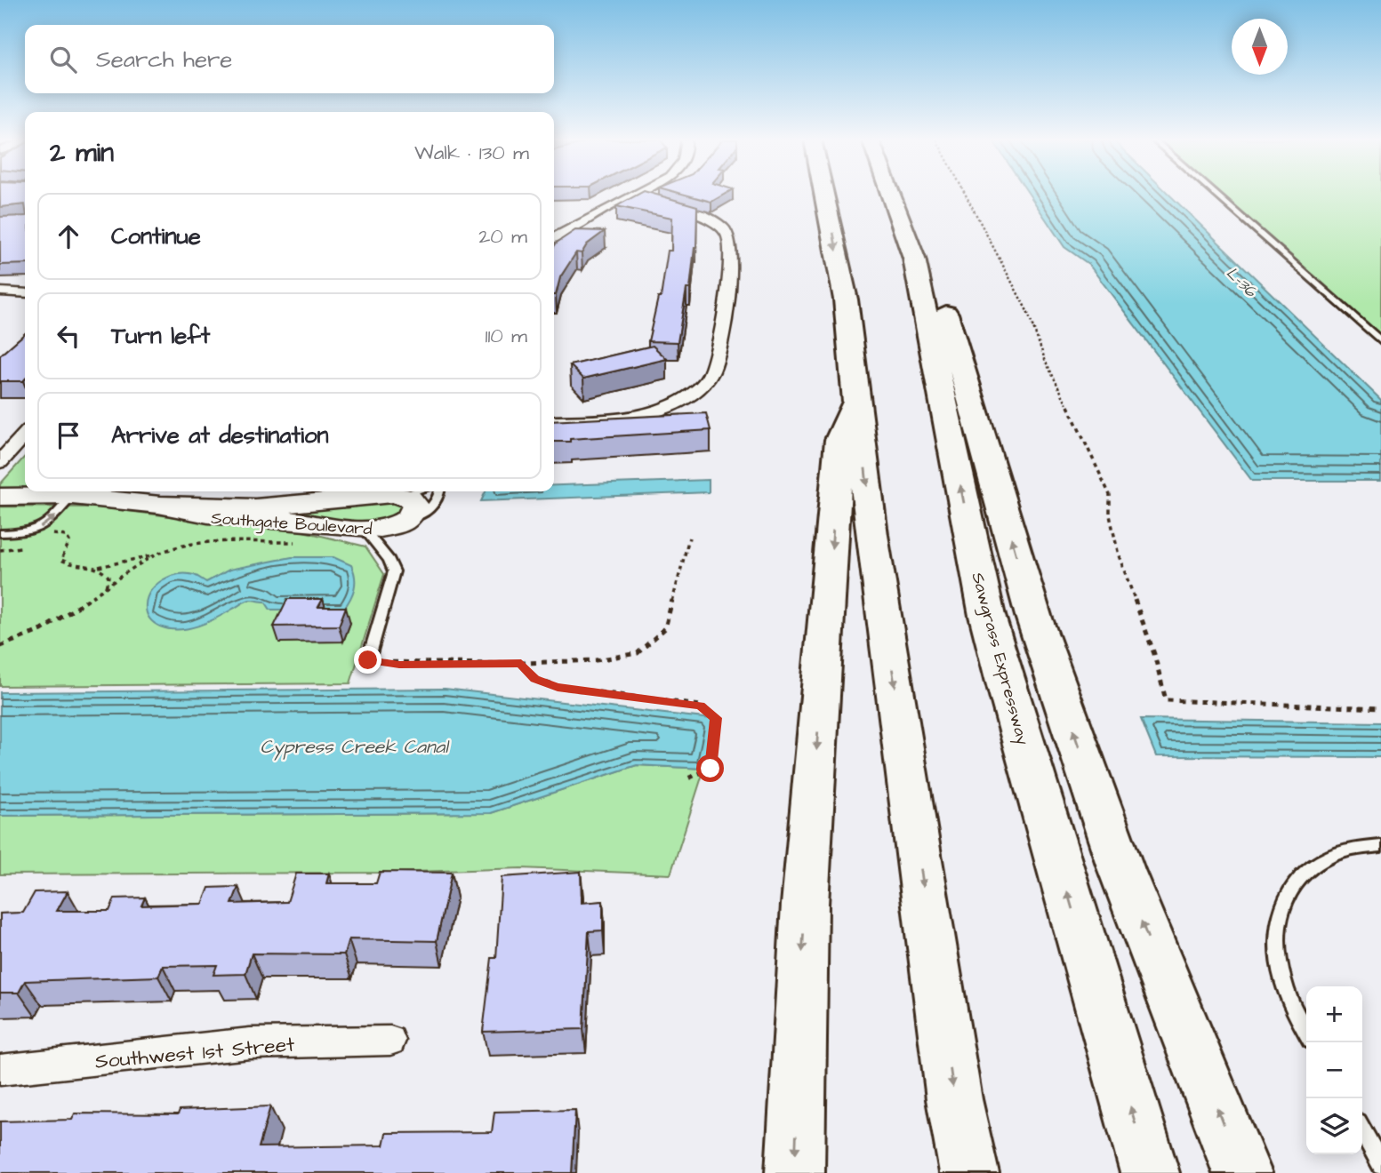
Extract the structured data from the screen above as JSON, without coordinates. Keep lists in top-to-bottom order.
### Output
{
  "streets": {
    "highway": ["Sawgrass Expressway"],
    "street": ["Southgate Boulevard", "Southwest 1st Street"]
  },
  "water": ["L-36", "Cypress Creek Canal"],
  "north": "bottom",
  "page": {
    "search": "Search here",
    "heading": ["2 min", "Walk · 130 m"],
    "list": [
      ["Continue", "20 m"],
      ["Turn left", "110 m"],
      "Arrive at destination"
    ],
    "map_buttons": ["+", "−"]
  }
}
